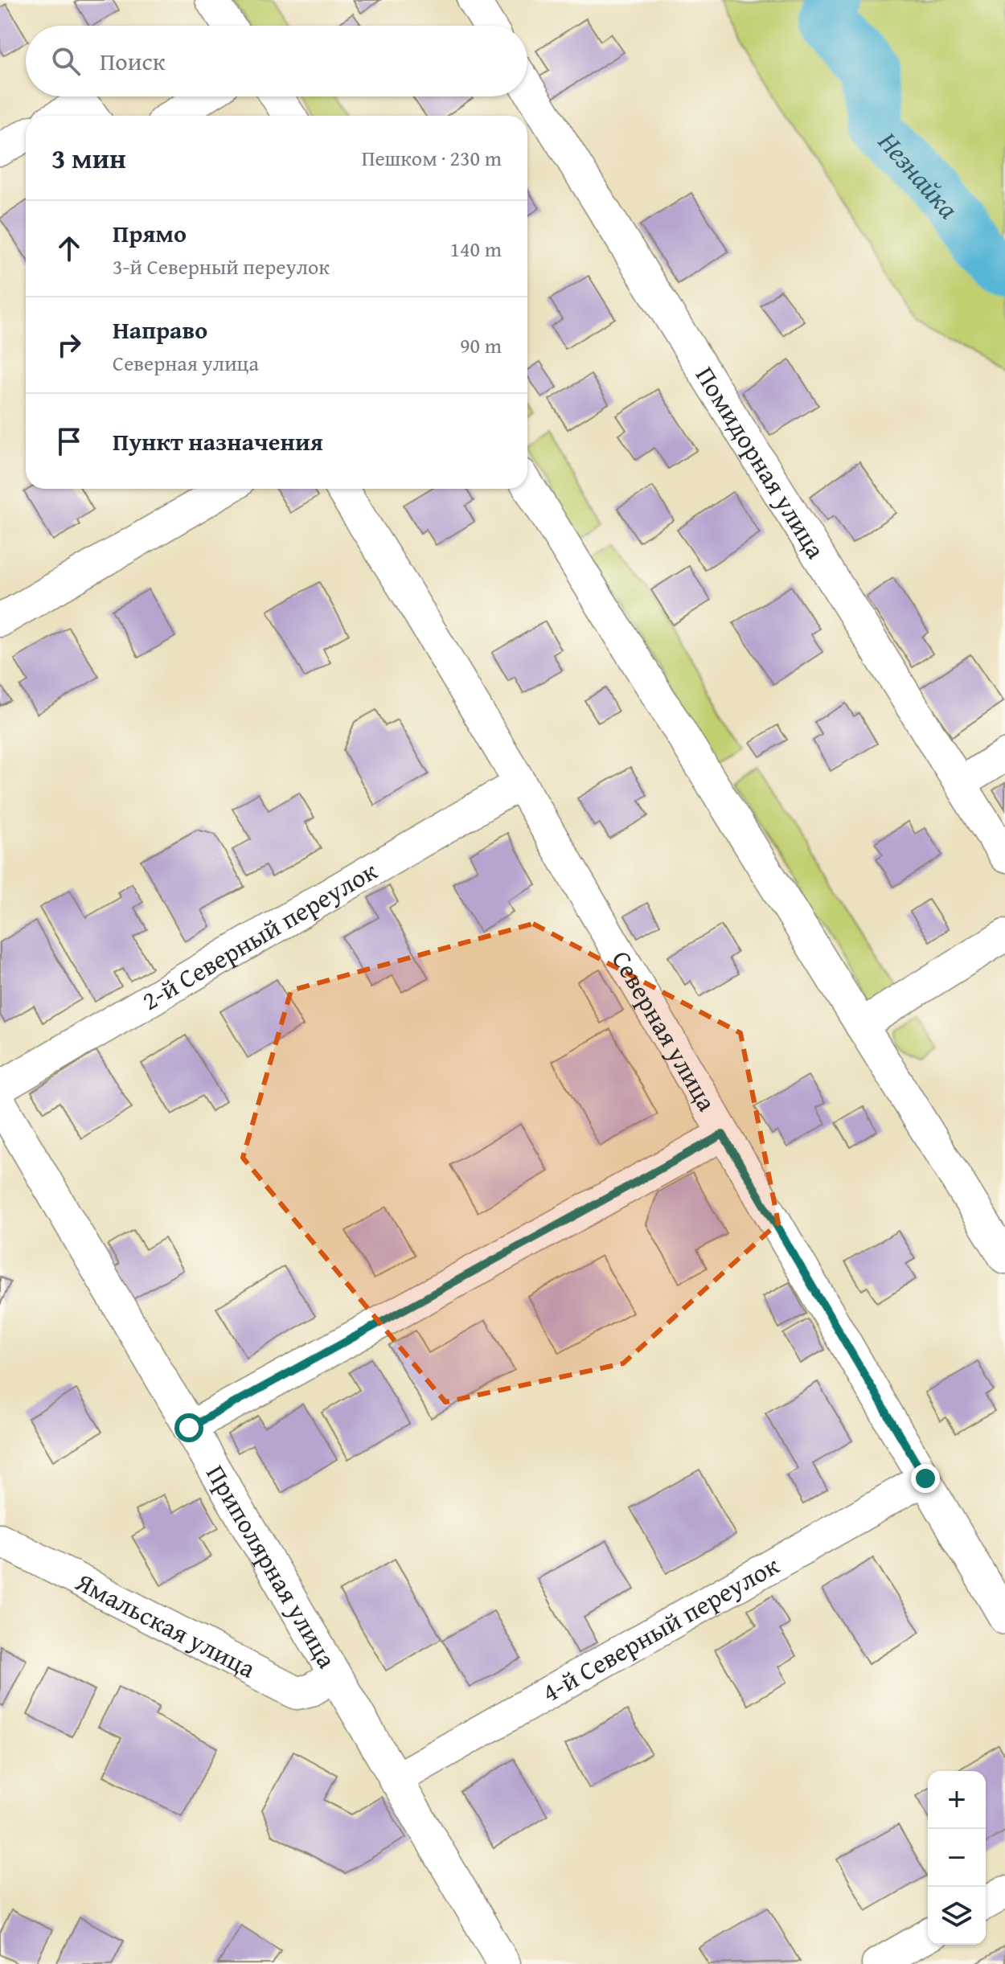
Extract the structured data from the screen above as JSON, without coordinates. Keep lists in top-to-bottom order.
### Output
{
  "streets": {
    "street": [
      "Помидорная улица",
      "2-й Северный переулок",
      "Северная улица",
      "Приполярная улица",
      "Ямальская улица",
      "4-й Северный переулок"
    ]
  },
  "crossings": [
    ["2-й Северный переулок", "Северная улица"],
    ["Северная улица", "4-й Северный переулок"],
    ["Приполярная улица", "Ямальская улица"],
    ["Приполярная улица", "4-й Северный переулок"]
  ],
  "water": ["Незнайка"],
  "page": {
    "search": "Поиск",
    "heading": ["3 мин", "Пешком · 230 m"],
    "list": [
      ["Прямо", "3-й Северный переулок", "140 m"],
      ["Направо", "Северная улица", "90 m"],
      "Пункт назначения"
    ],
    "map_buttons": ["+", "−"]
  }
}
